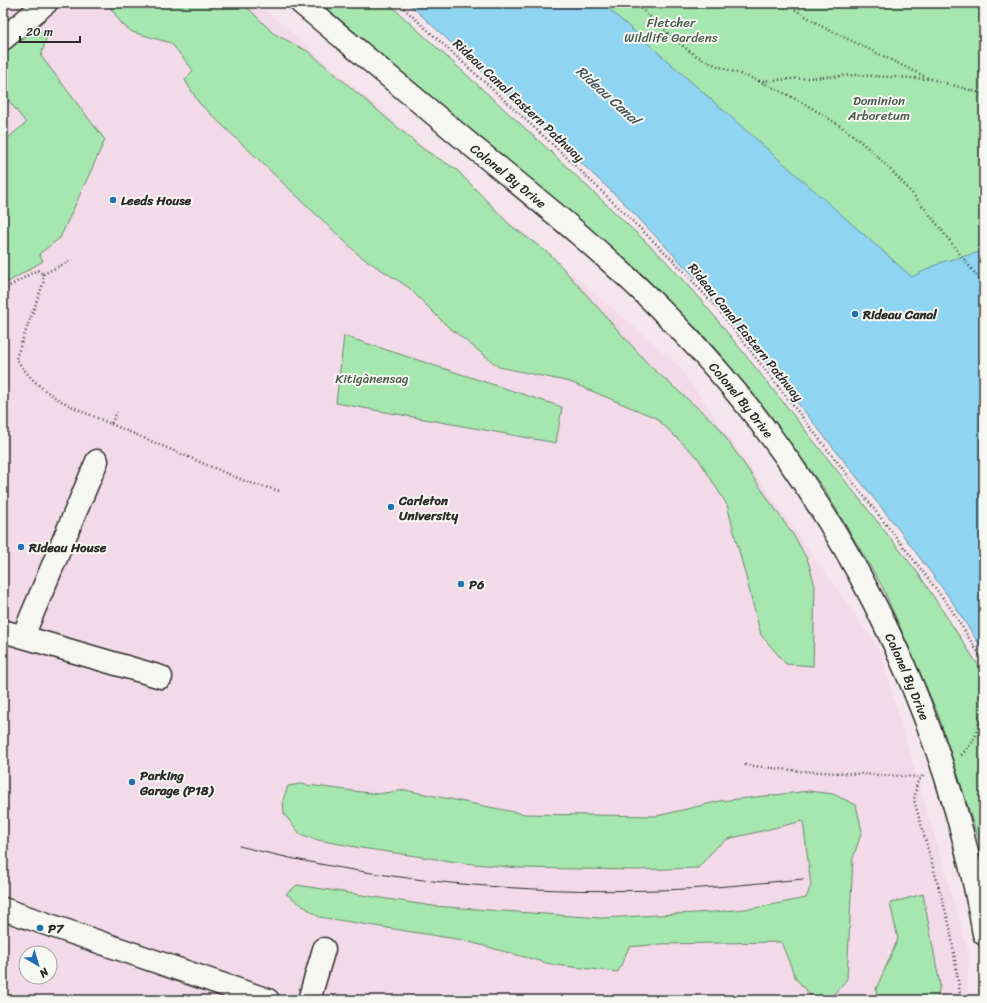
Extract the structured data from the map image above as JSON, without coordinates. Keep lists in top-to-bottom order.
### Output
{
  "streets": {
    "main road": ["Colonel By Drive"],
    "path": ["Rideau Canal Eastern Pathway"]
  },
  "water": ["Rideau Canal"],
  "parks": ["Fletcher Wildlife Gardens", "Dominion Arboretum", "Kitigànensag"],
  "places": [
    "Leeds House",
    "Rideau Canal",
    "Carleton University",
    "Rideau House",
    "P6",
    "Parking Garage (P18)",
    "P7"
  ],
  "scale_bar": "20 m",
  "north": "bottom right"
}
